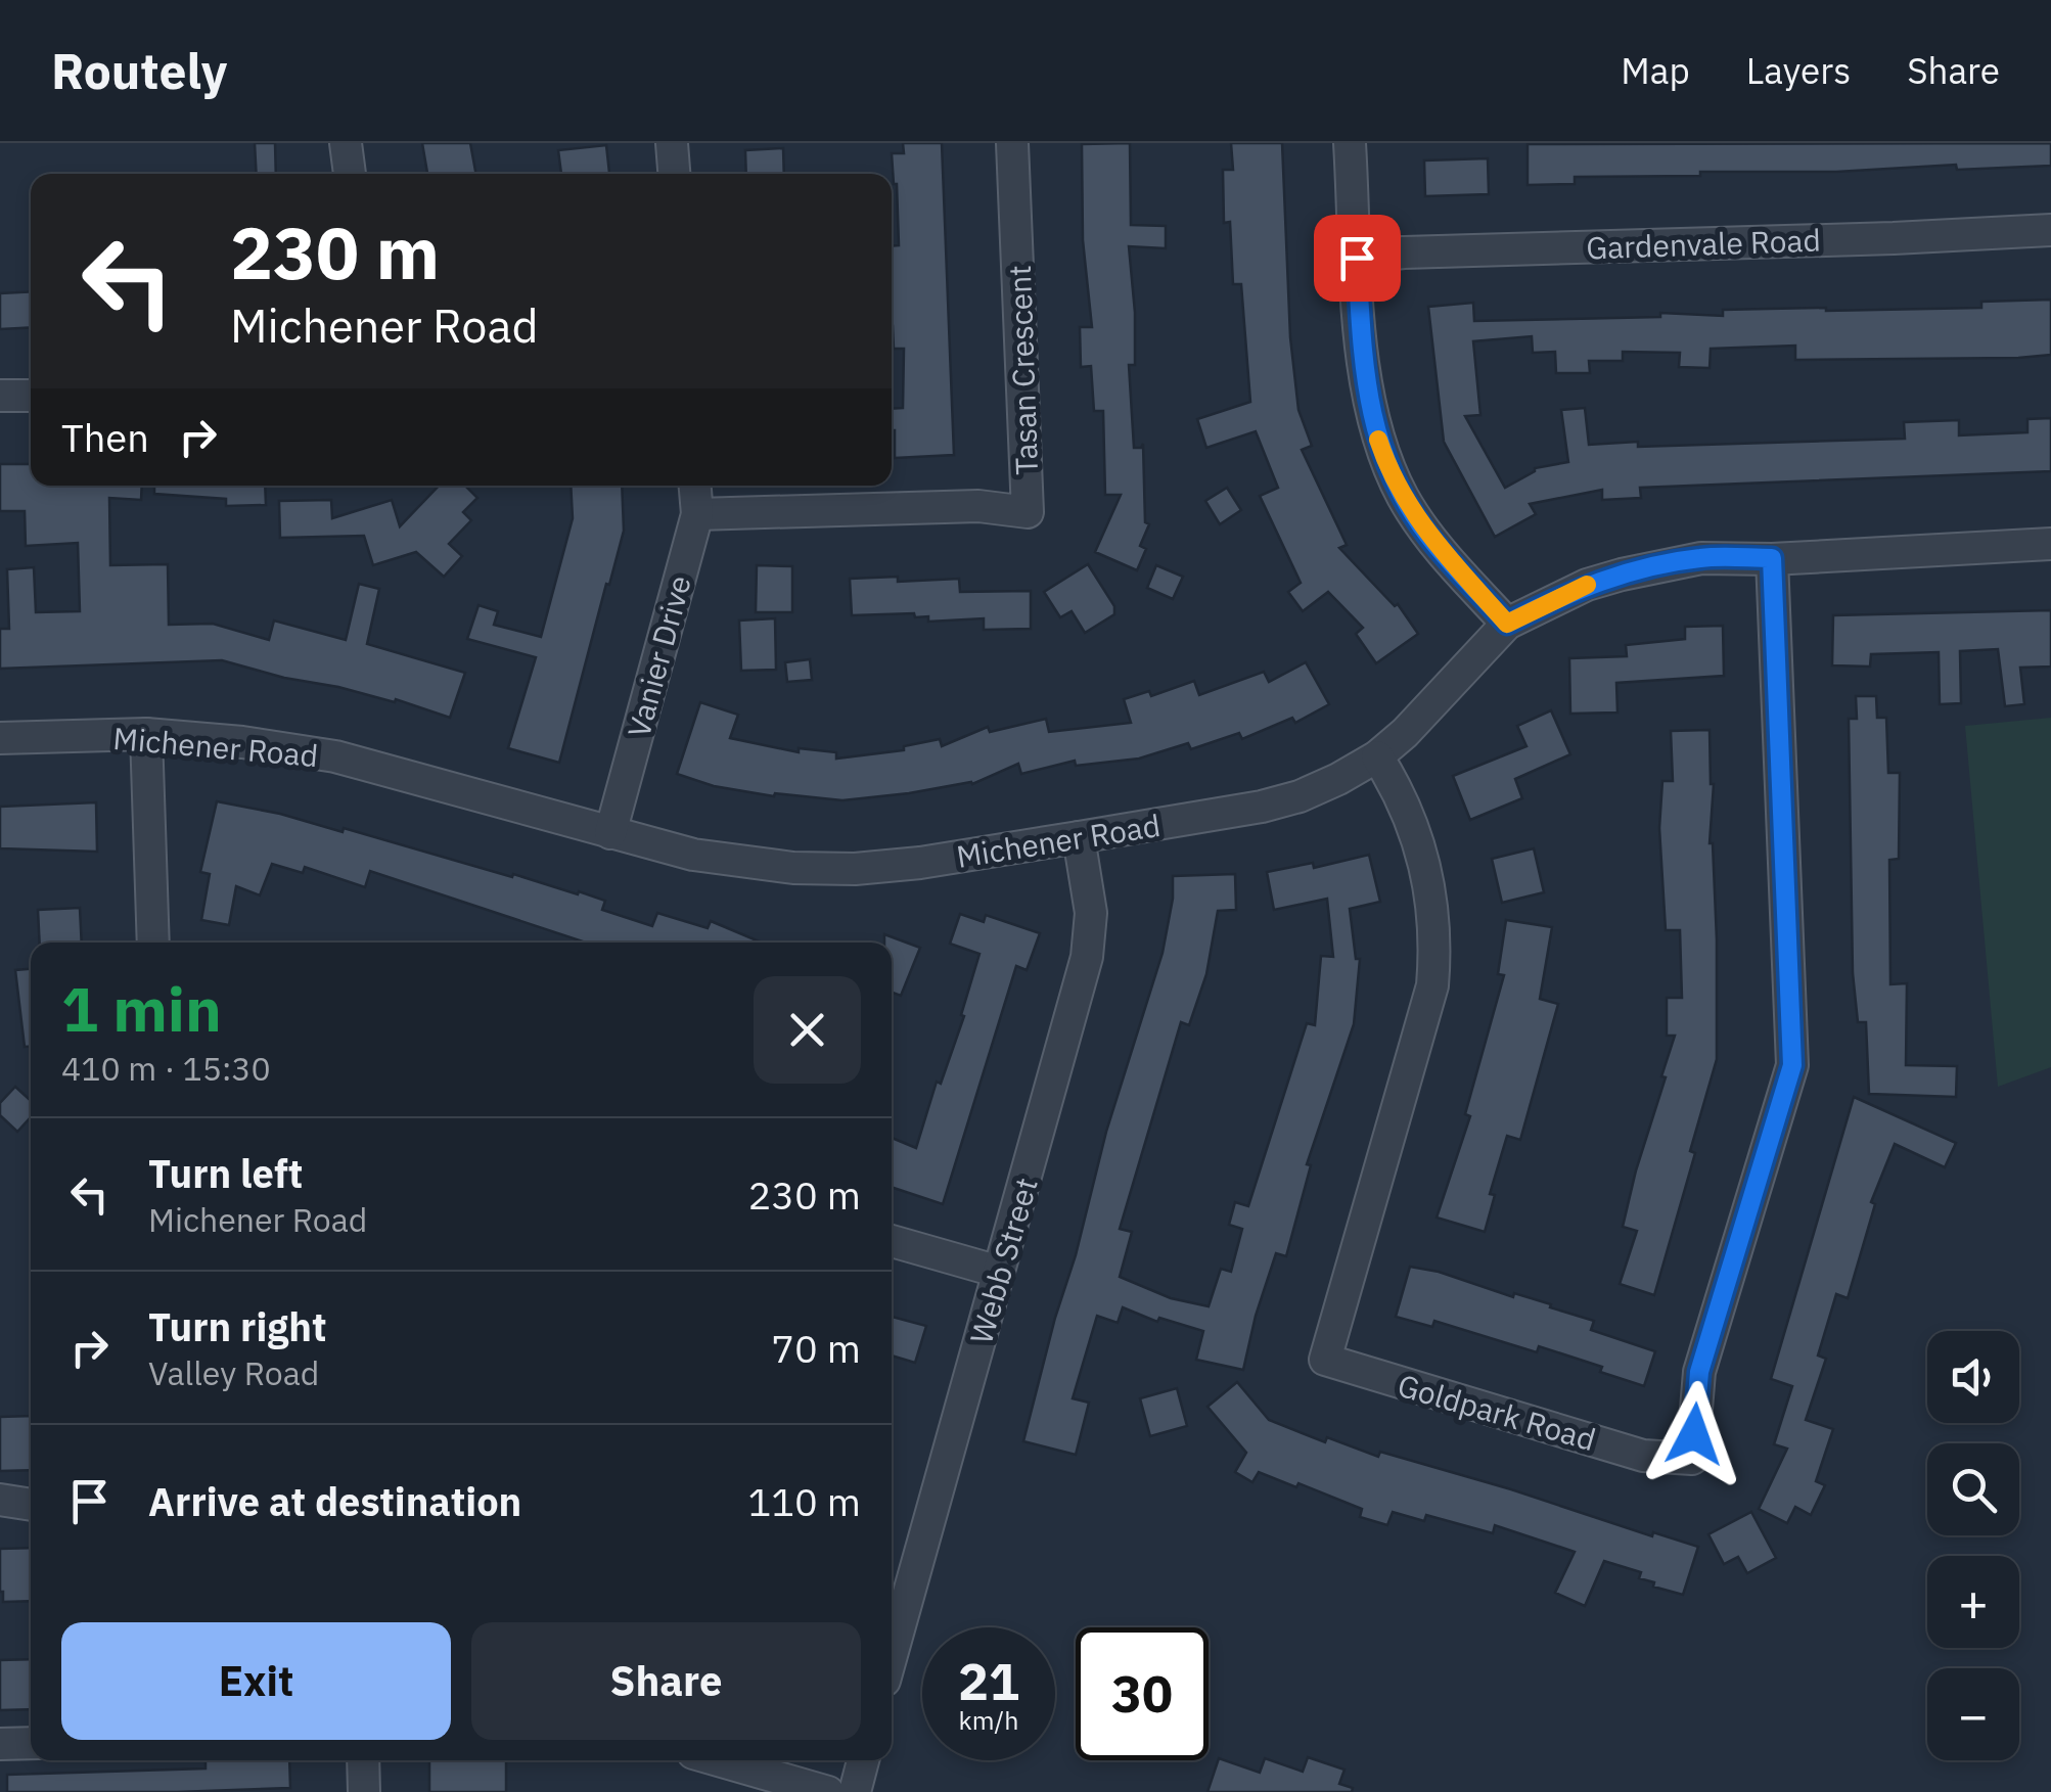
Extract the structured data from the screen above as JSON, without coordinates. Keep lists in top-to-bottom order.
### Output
{
  "streets": {
    "street": [
      "Gardenvale Road",
      "Tasan Crescent",
      "Vanier Drive",
      "Michener Road",
      "Webb Street",
      "Goldpark Road"
    ]
  },
  "crossings": [
    ["Tasan Crescent", "Vanier Drive"],
    ["Vanier Drive", "Michener Road"],
    ["Michener Road", "Webb Street"],
    ["Michener Road", "Goldpark Road"]
  ],
  "page": {
    "header": "Routely",
    "nav": ["Map", "Layers", "Share"],
    "turn": ["230 m", "Michener Road"],
    "then": "Then",
    "heading": ["1 min", "410 m · 15:30"],
    "list": [
      {
        "name": "Turn left",
        "note": "Michener Road",
        "value": "230 m"
      },
      {
        "name": "Turn right",
        "note": "Valley Road",
        "value": "70 m"
      },
      {
        "name": "Arrive at destination",
        "value": "110 m"
      }
    ],
    "map_buttons": ["+", "−"],
    "buttons": ["Exit", "Share"],
    "speed": "21 km/h",
    "limit": "30"
  }
}
